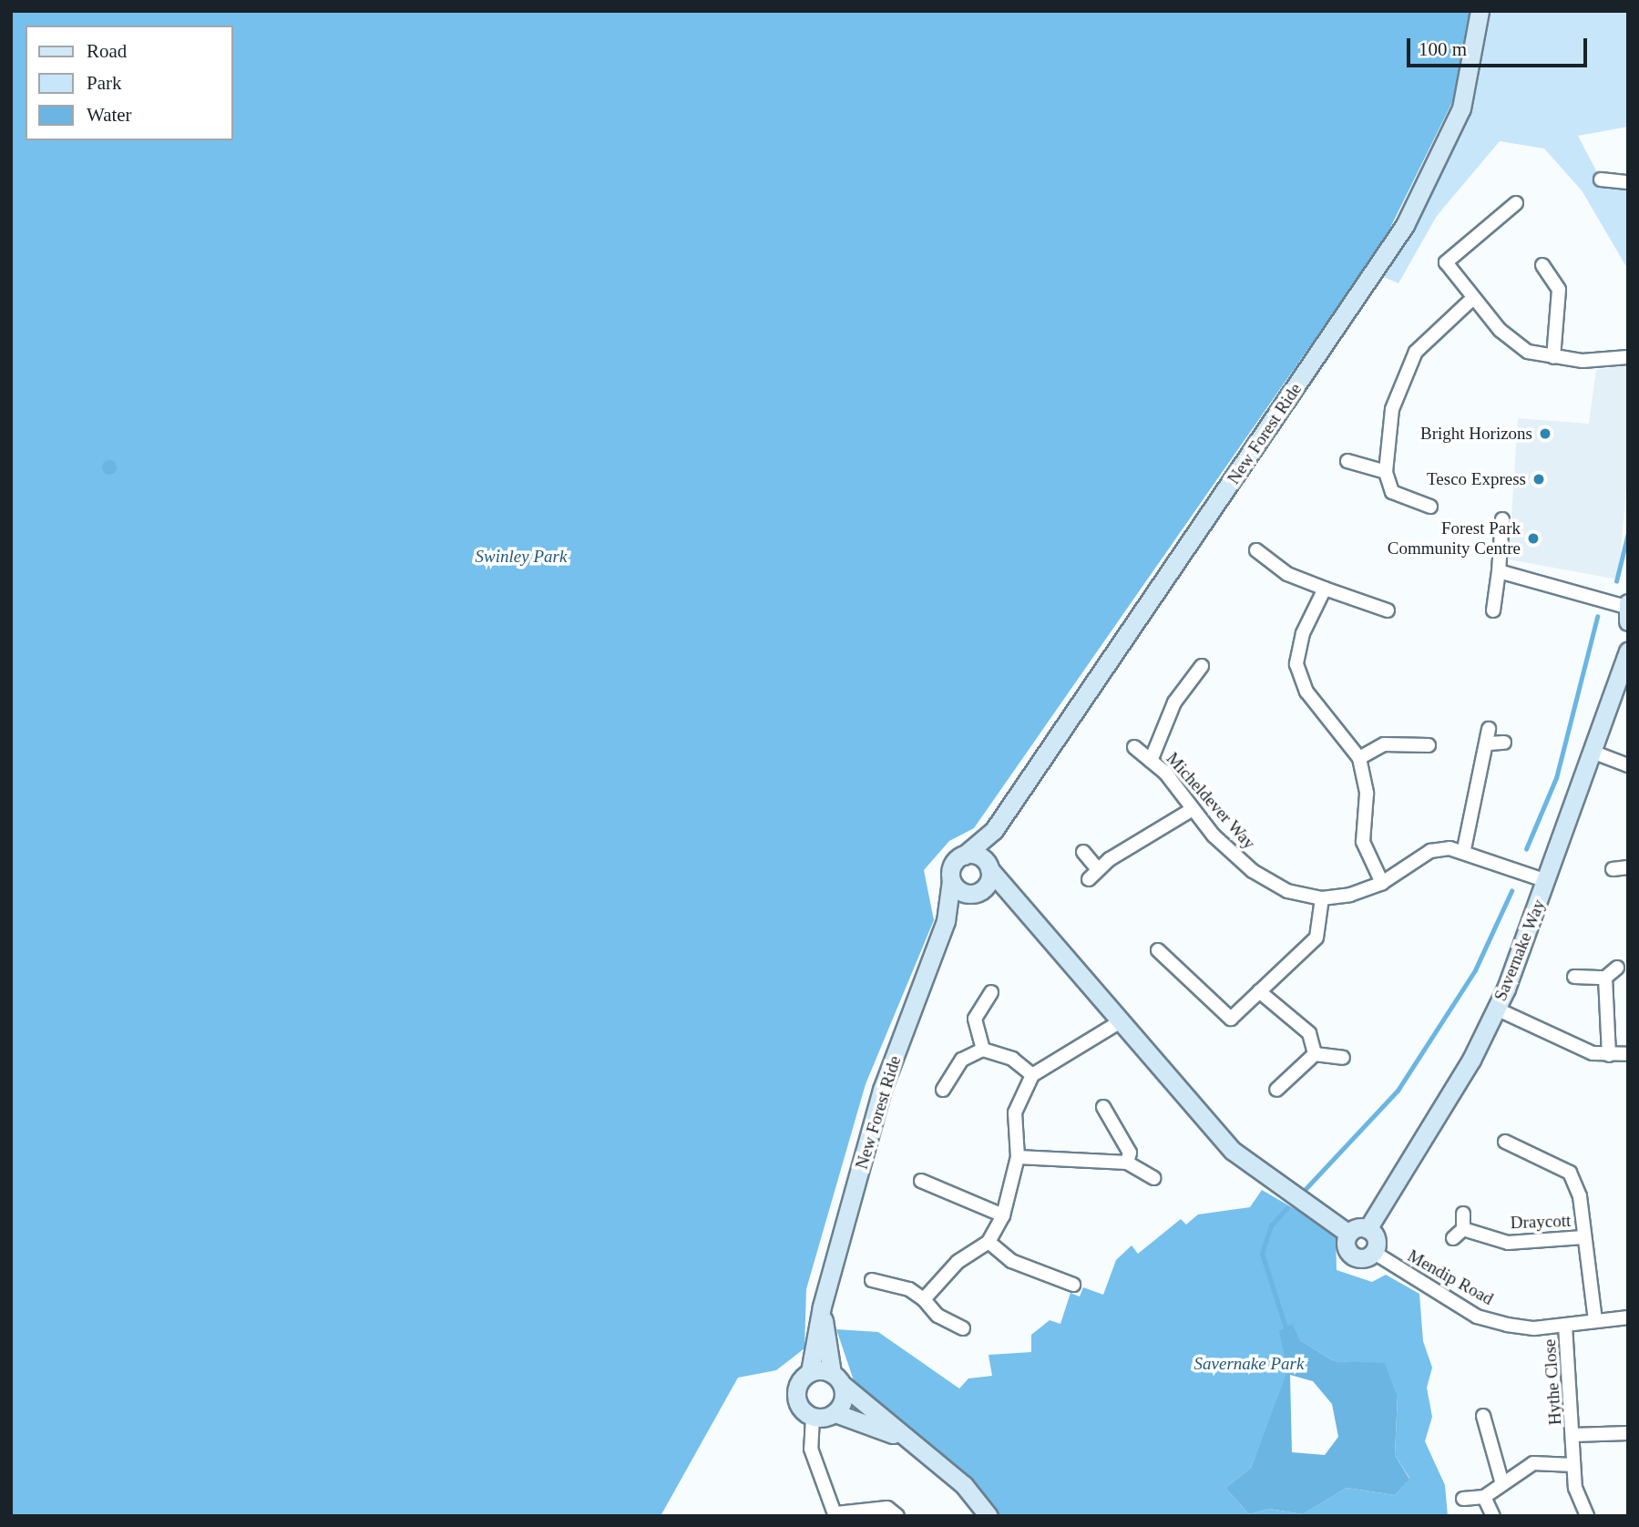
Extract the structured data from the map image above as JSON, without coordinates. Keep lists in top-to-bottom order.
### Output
{
  "streets": {
    "main road": ["New Forest Ride", "Savernake Way"],
    "street": [
      "Micheldever Way",
      "Draycott",
      "Mendip Road",
      "Hythe Close"
    ]
  },
  "crossings": [
    ["Micheldever Way", "Savernake Way"],
    ["Savernake Way", "Mendip Road"],
    ["Draycott", "Mendip Road"],
    ["Mendip Road", "Hythe Close"]
  ],
  "parks": ["Swinley Park", "Savernake Park"],
  "places": ["Bright Horizons", "Tesco Express", "Forest Park Community Centre"],
  "legend": ["Road", "Park", "Water"],
  "scale_bar": "100 m"
}
